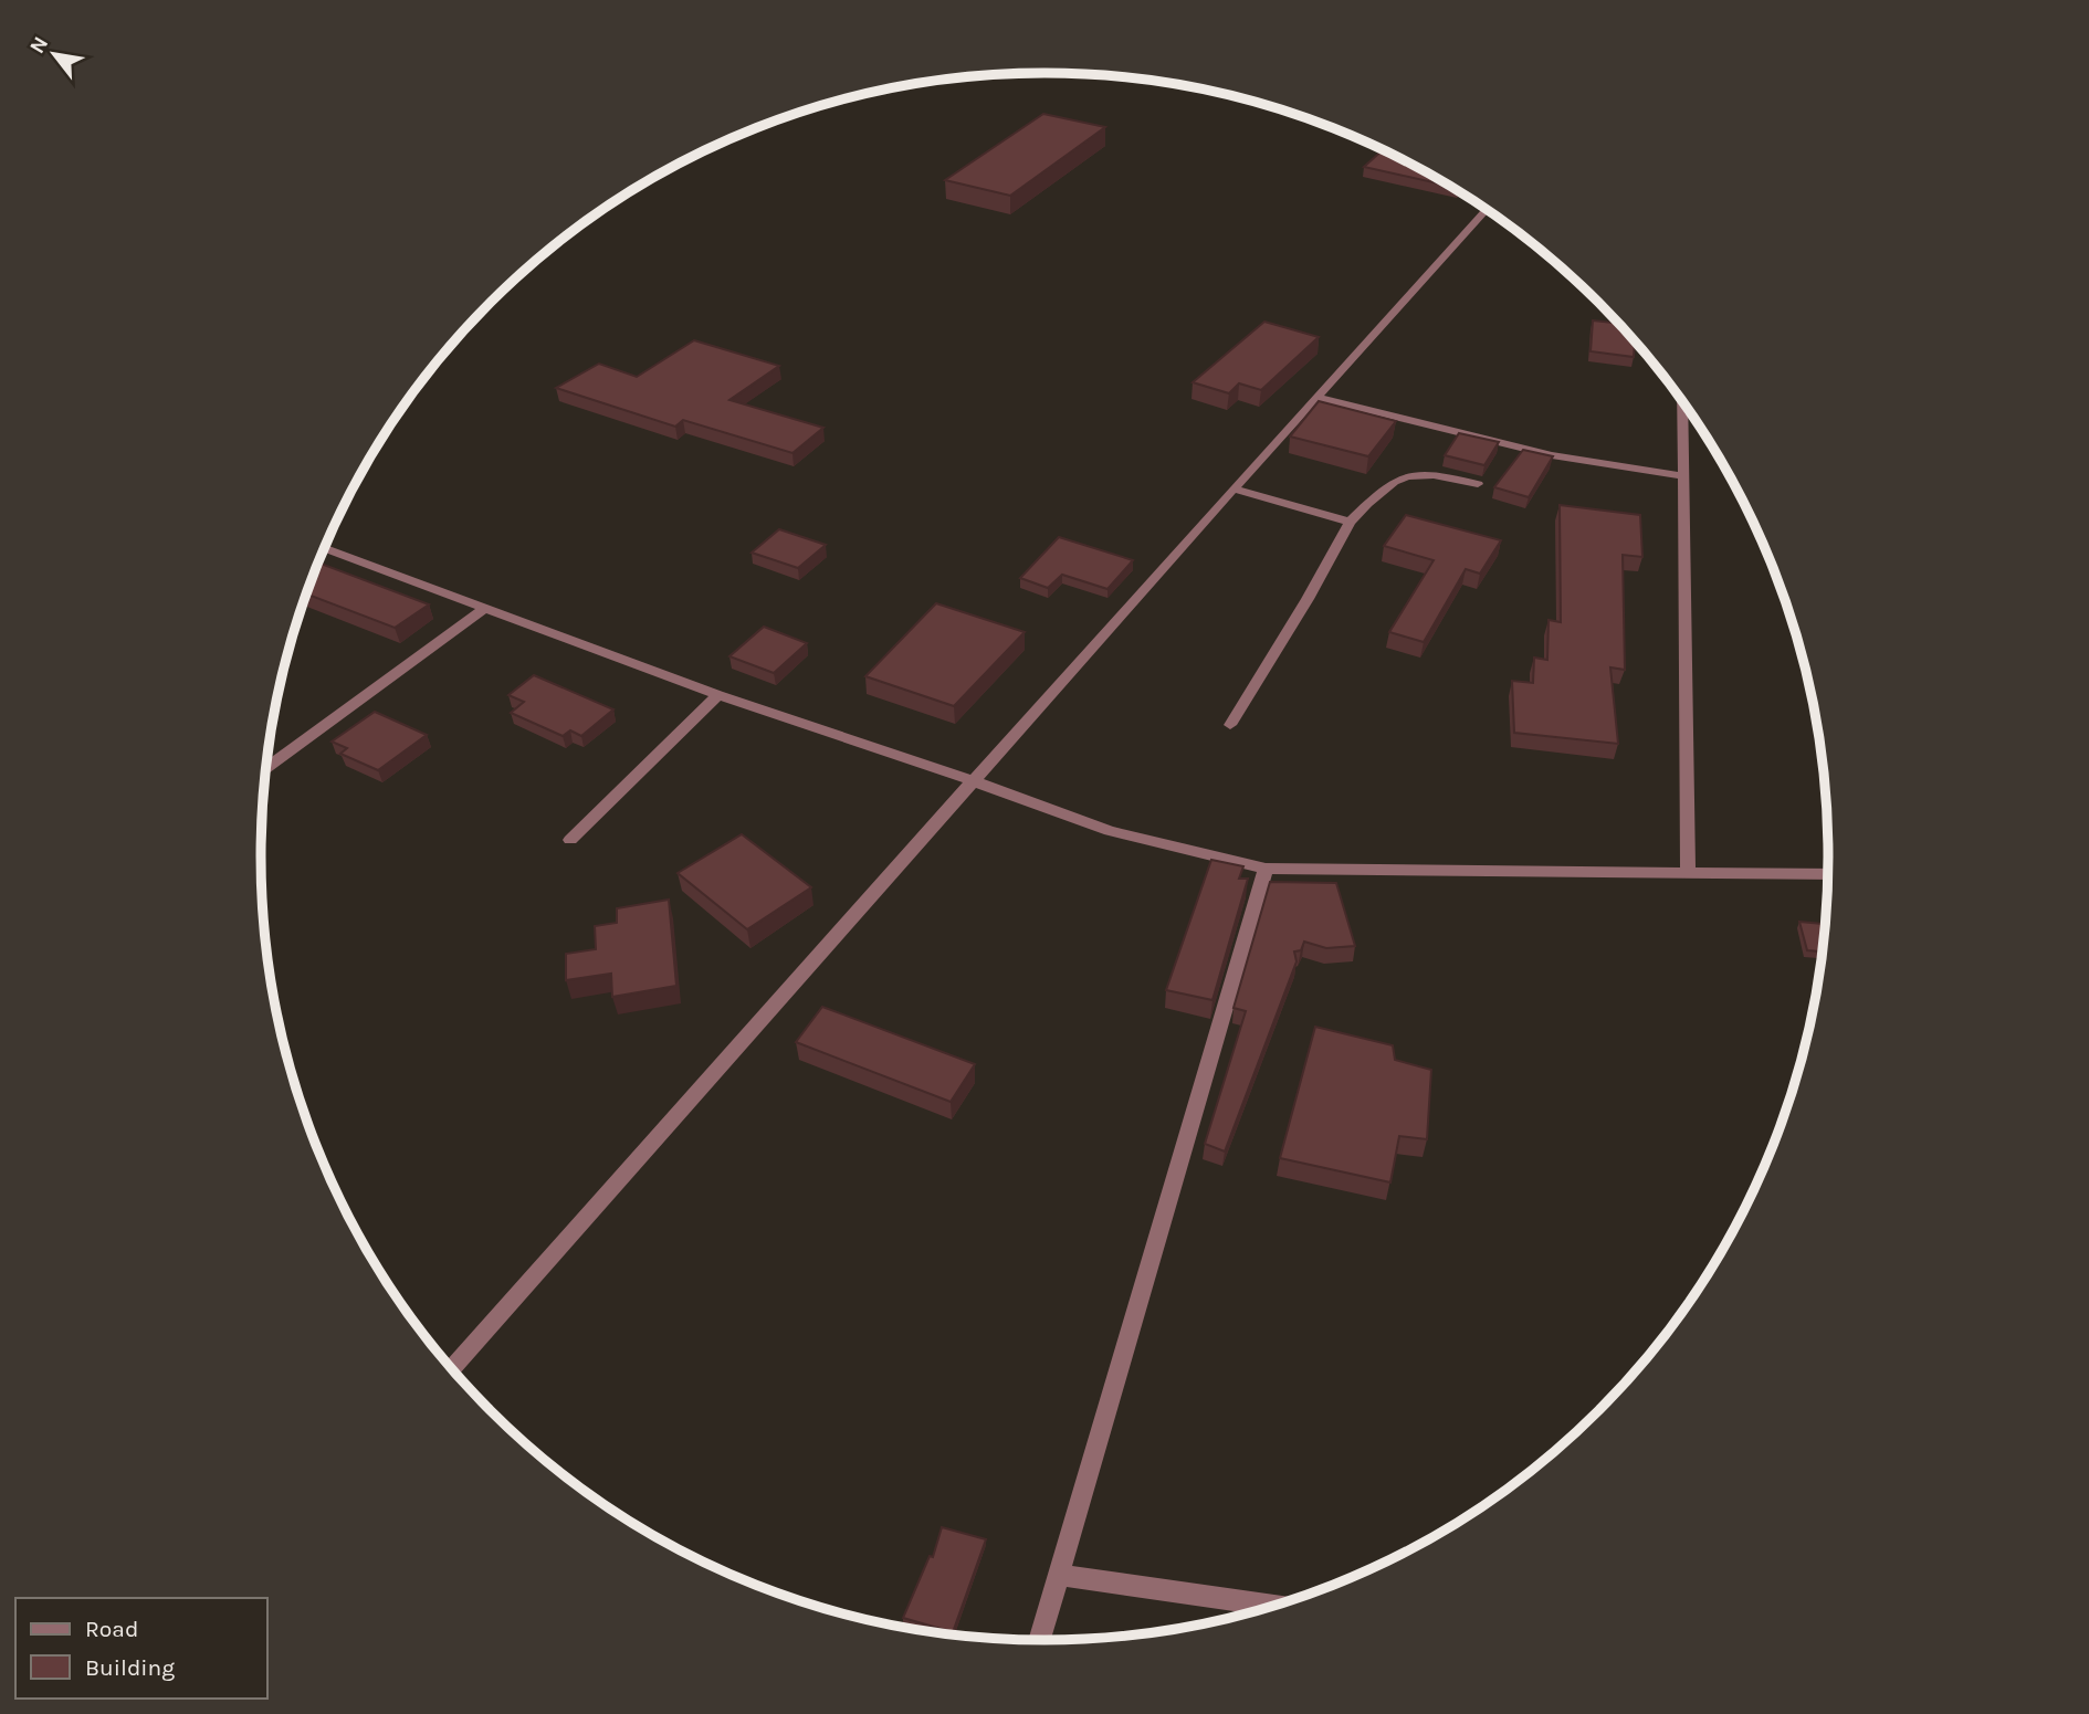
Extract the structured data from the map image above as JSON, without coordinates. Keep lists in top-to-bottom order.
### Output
{
  "legend": ["Road", "Building"],
  "north": "top left"
}
